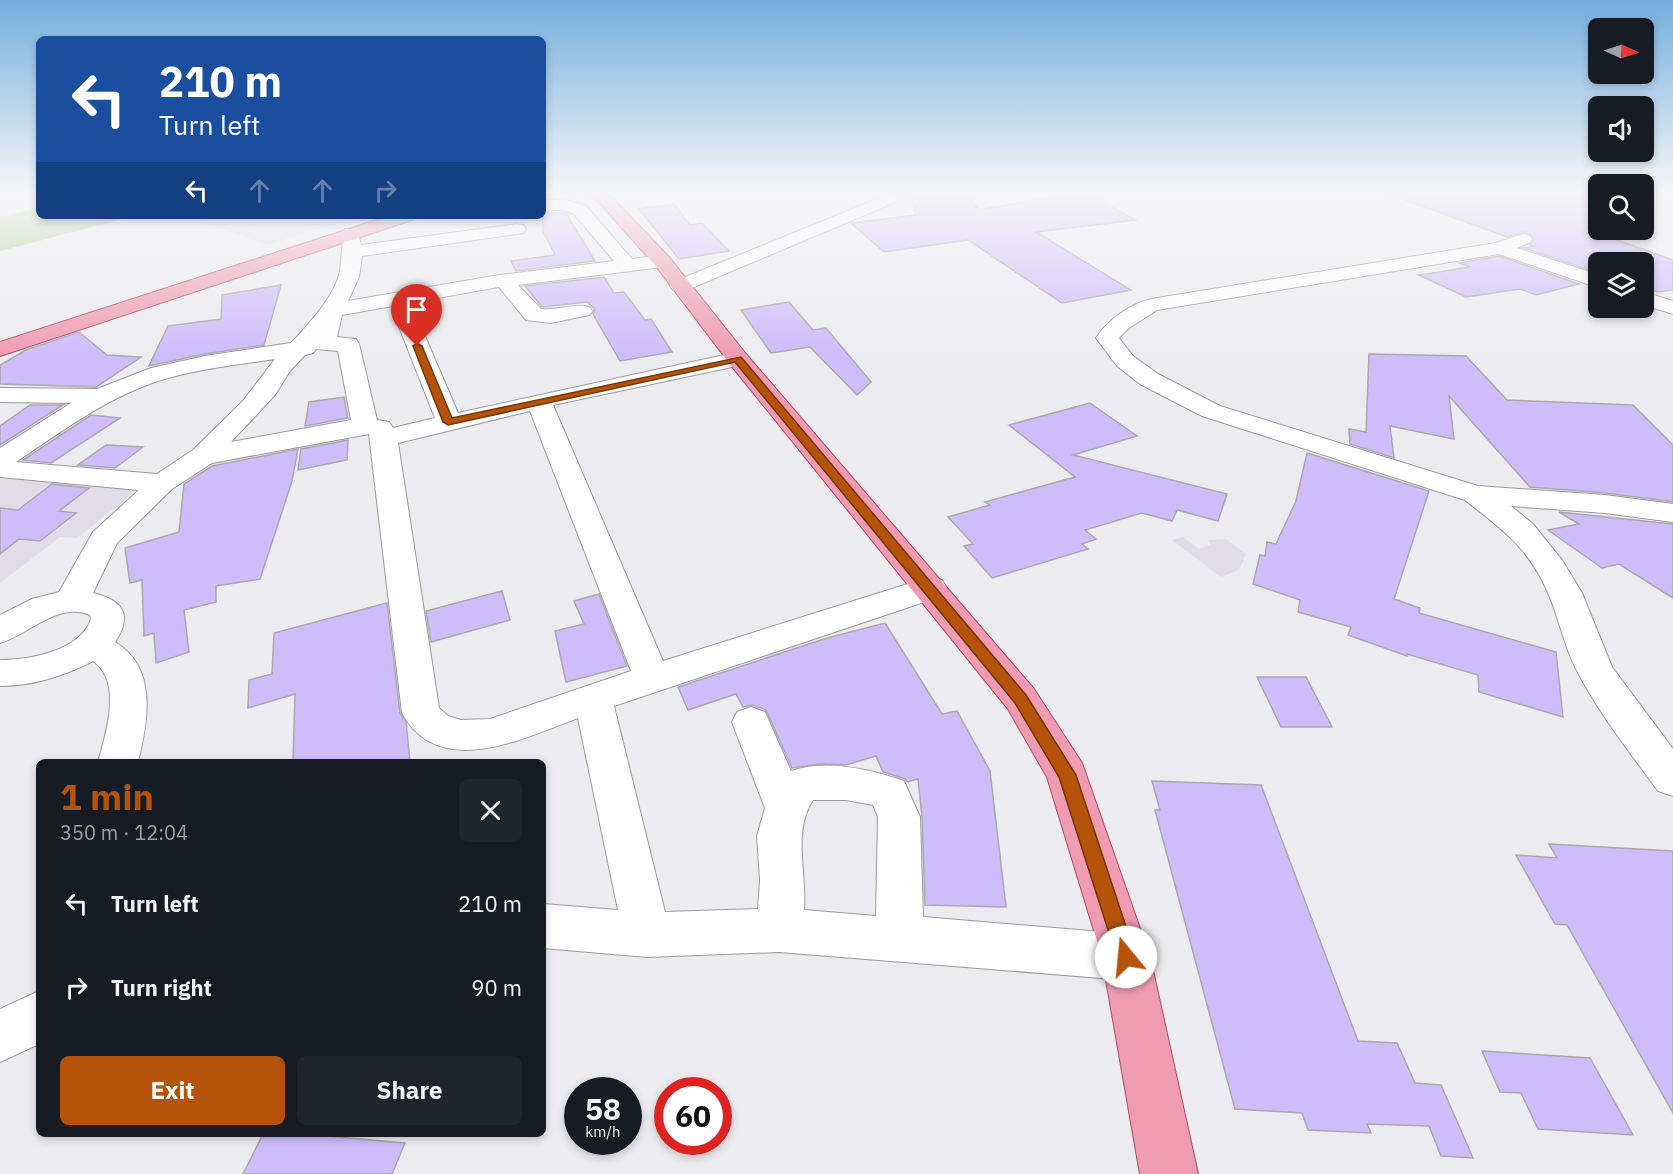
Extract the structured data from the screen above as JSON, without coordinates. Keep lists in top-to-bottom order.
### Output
{
  "north": "right",
  "page": {
    "turn": ["210 m", "Turn left"],
    "heading": ["1 min", "350 m · 12:04"],
    "list": [
      {
        "name": "Turn left",
        "value": "210 m"
      },
      {
        "name": "Turn right",
        "value": "90 m"
      }
    ],
    "buttons": ["Exit", "Share"],
    "speed": "58 km/h",
    "limit": "60"
  }
}
